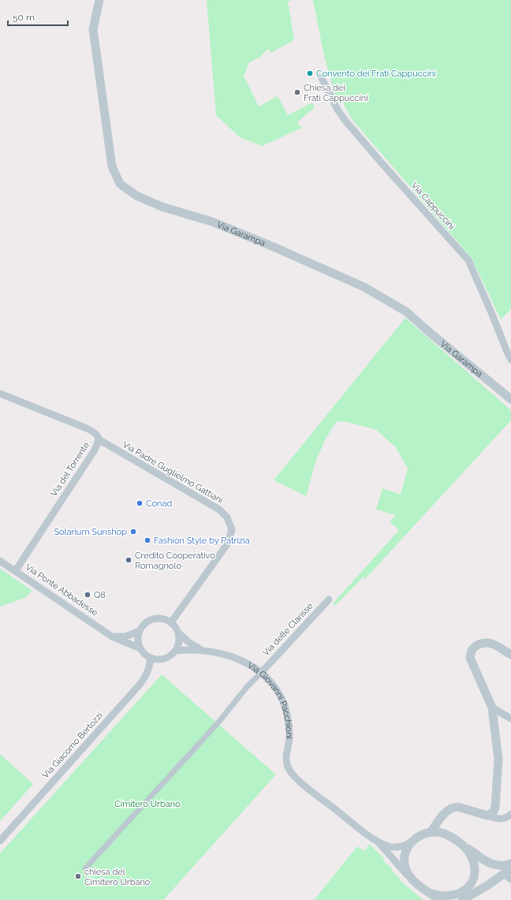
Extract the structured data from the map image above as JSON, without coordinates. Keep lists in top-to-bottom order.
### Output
{
  "streets": {
    "street": [
      "Via Cappuccini",
      "Via Garampa",
      "Via del Torrente",
      "Via Padre Guglielmo Gattiani",
      "Via Ponte Abbadesse",
      "Via delle Clarisse",
      "Via Giovanni Pacchioni",
      "Via Giacomo Bertozzi"
    ]
  },
  "crossings": [
    ["Via del Torrente", "Via Padre Guglielmo Gattiani"],
    ["Via del Torrente", "Via Ponte Abbadesse"],
    ["Via Padre Guglielmo Gattiani", "Via Ponte Abbadesse"],
    ["Via Padre Guglielmo Gattiani", "Via Giacomo Bertozzi"],
    ["Via Ponte Abbadesse", "Via Giacomo Bertozzi"],
    ["Via delle Clarisse", "Via Giovanni Pacchioni"]
  ],
  "parks": ["Cimitero Urbano"],
  "places": [
    "Convento dei Frati Cappuccini",
    "Chiesa dei Frati Cappuccini",
    "Conad",
    "Solarium Sunshop",
    "Fashion Style by Patrizia",
    "Credito Cooperativo Romagnolo",
    "Q8",
    "chiesa del Cimitero Urbano"
  ],
  "scale_bar": "50 m"
}
